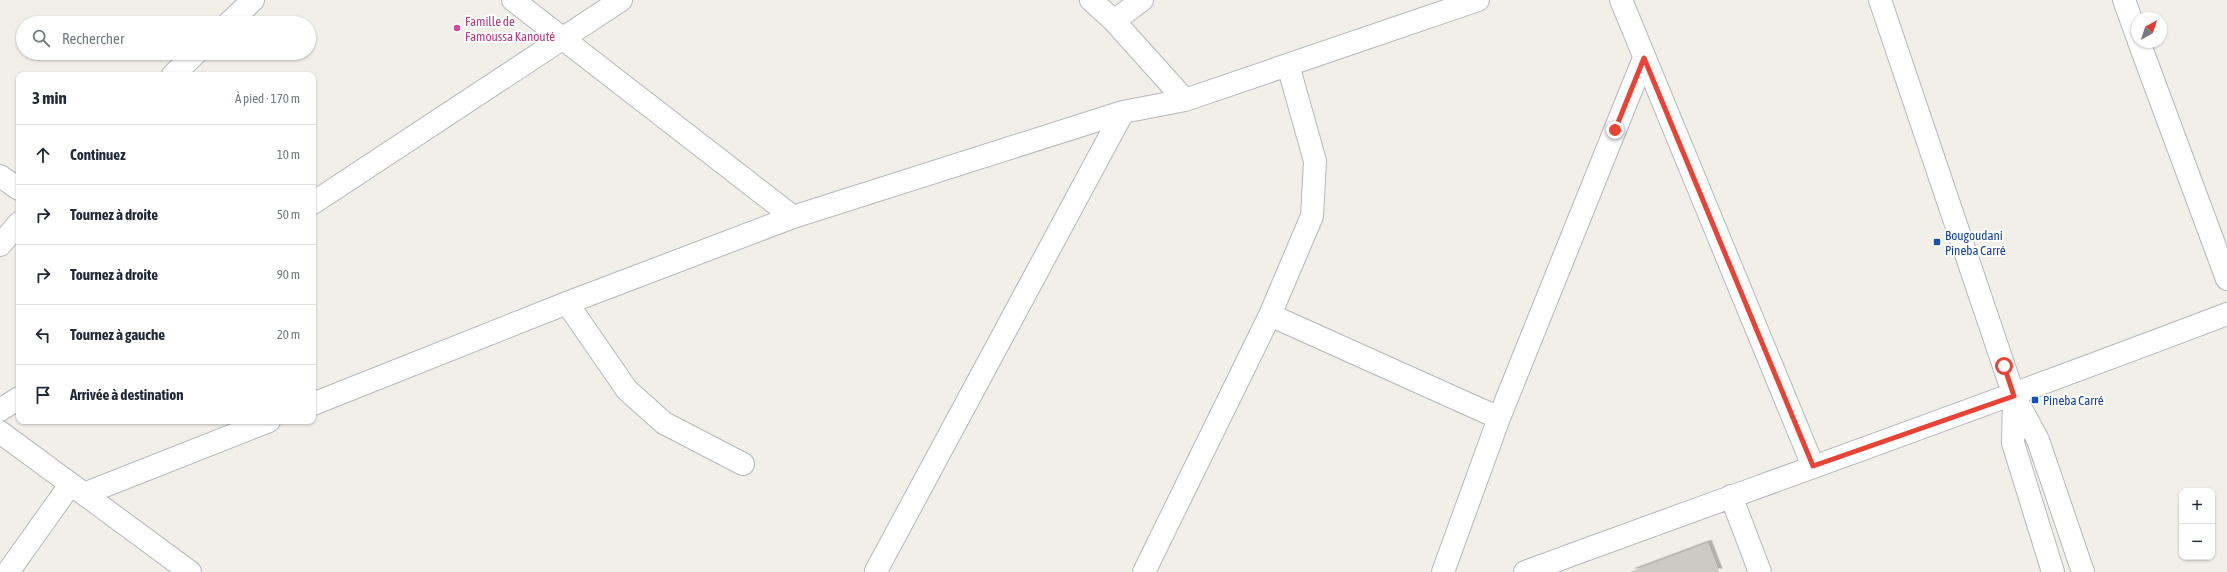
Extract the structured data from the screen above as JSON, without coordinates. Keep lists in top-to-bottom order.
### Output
{
  "places": {
    "other": ["Famille de Famoussa Kanouté"],
    "transit": ["Bougoudani Pineba Carré", "Pineba Carré"]
  },
  "north": "top right",
  "page": {
    "search": "Rechercher",
    "heading": ["3 min", "À pied · 170 m"],
    "list": [
      ["Continuez", "10 m"],
      ["Tournez à droite", "50 m"],
      ["Tournez à droite", "90 m"],
      ["Tournez à gauche", "20 m"],
      "Arrivée à destination"
    ],
    "map_buttons": ["+", "−"]
  }
}
